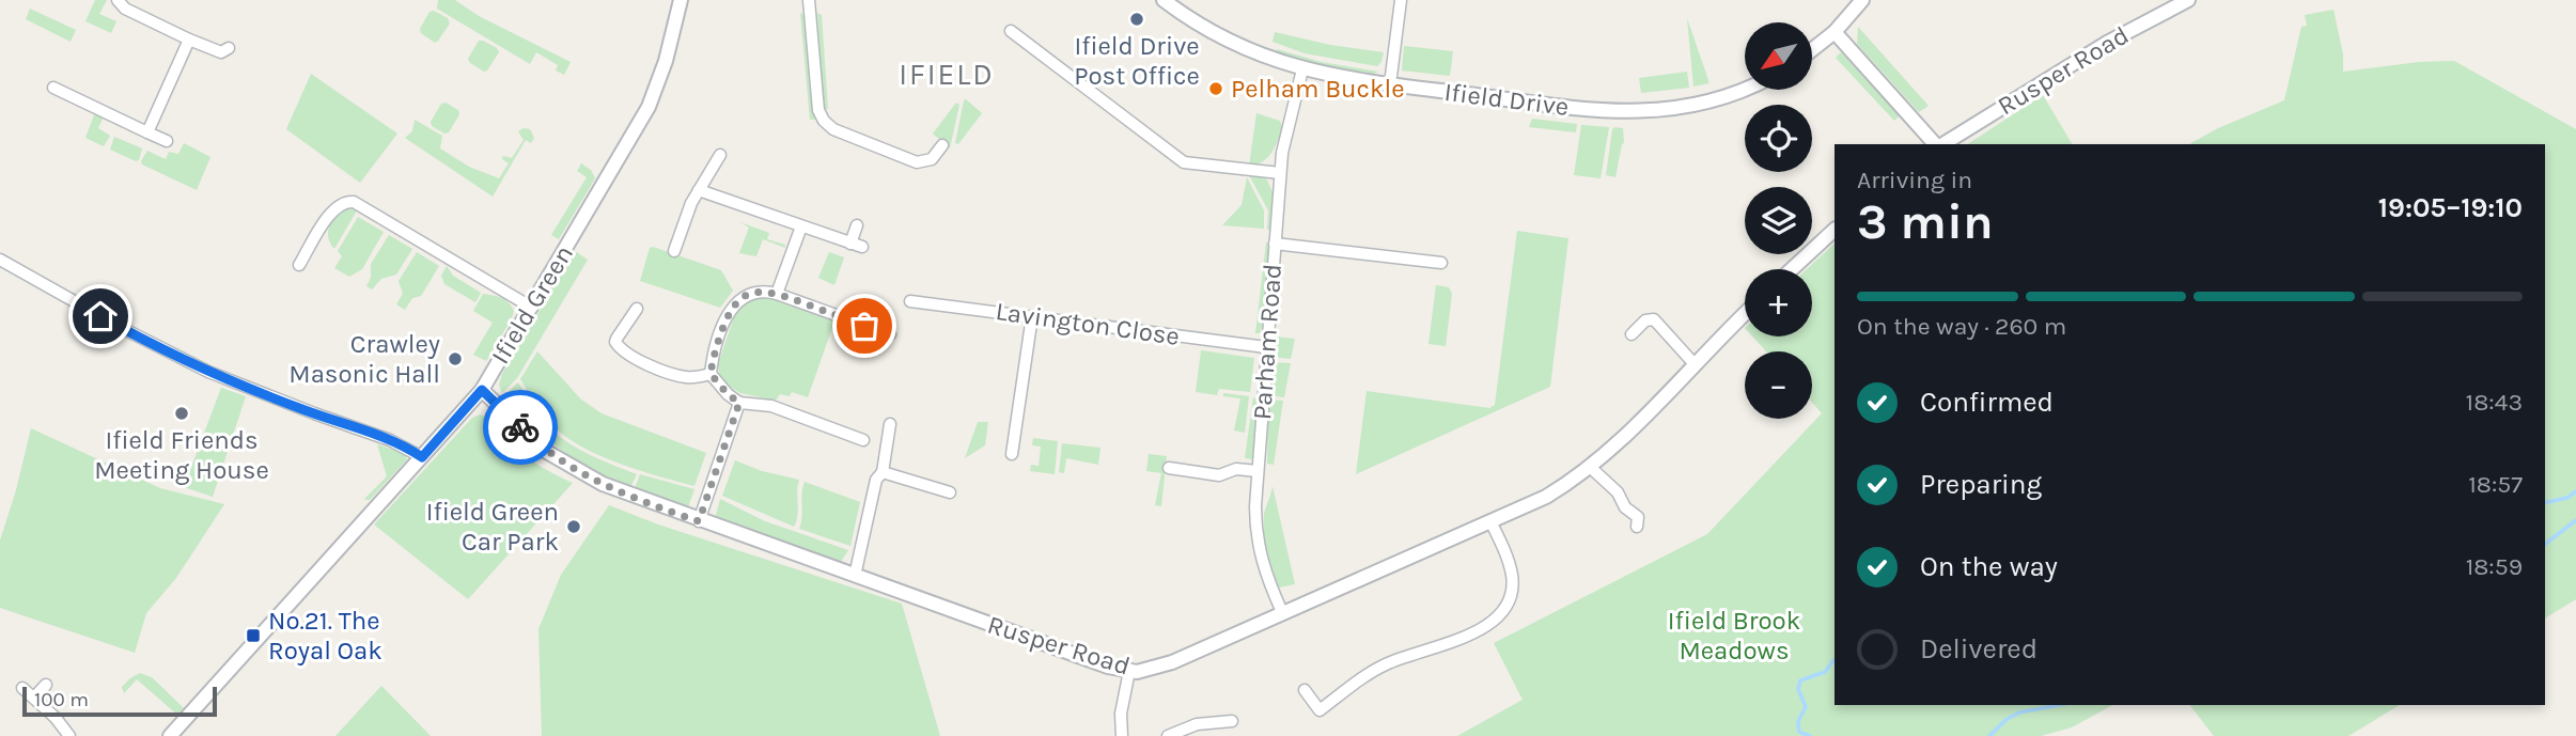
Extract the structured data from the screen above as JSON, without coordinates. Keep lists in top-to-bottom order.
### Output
{
  "streets": {
    "street": [
      "Rusper Road",
      "Ifield Drive",
      "Ifield Green",
      "Lavington Close",
      "Parham Road"
    ]
  },
  "crossings": [
    ["Rusper Road", "Ifield Green"],
    ["Rusper Road", "Parham Road"],
    ["Ifield Drive", "Parham Road"],
    ["Lavington Close", "Parham Road"]
  ],
  "districts": ["IFIELD"],
  "parks": ["Ifield Brook Meadows"],
  "places": {
    "other": [
      "Ifield Drive Post Office",
      "Pelham Buckle",
      "Crawley Masonic Hall",
      "Ifield Friends Meeting House",
      "Ifield Green Car Park"
    ],
    "transit": ["No.21. The Royal Oak"]
  },
  "scale_bar": "100 m",
  "north": "bottom left",
  "page": {
    "map_buttons": ["+", "−"],
    "heading": ["3 min", "Arriving in", "19:05–19:10"],
    "bar": "On the way · 260 m",
    "list": [
      ["Confirmed", "18:43"],
      ["Preparing", "18:57"],
      ["On the way", "18:59"],
      "Delivered"
    ],
    "scale": "100 m"
  }
}
